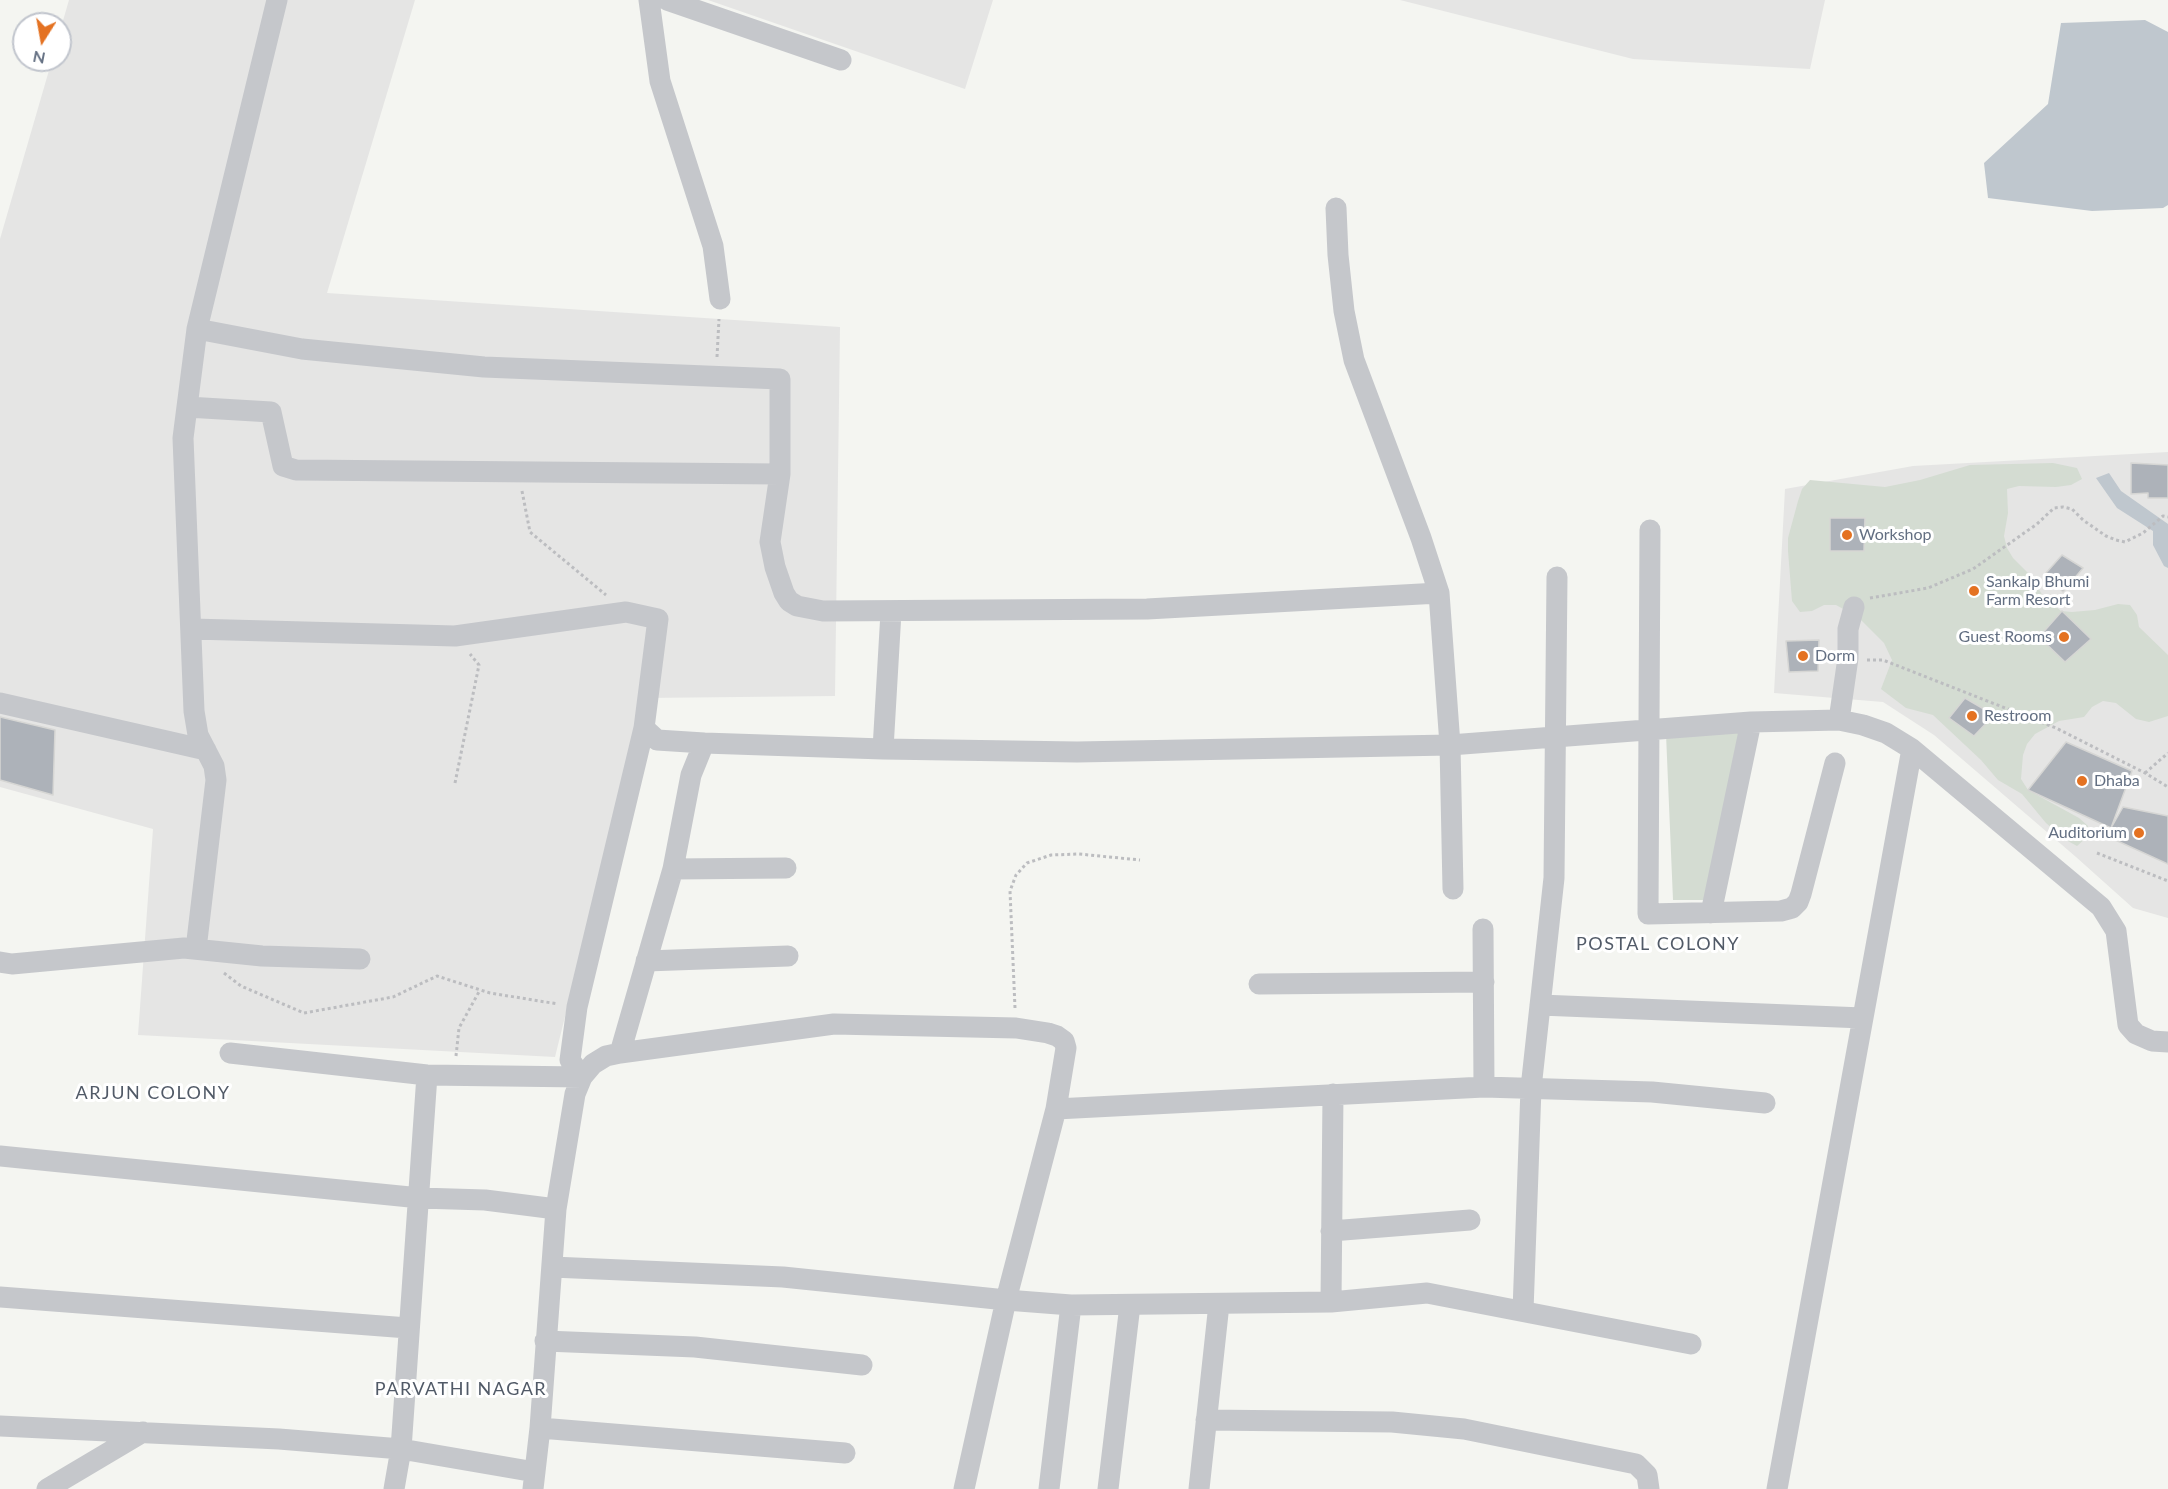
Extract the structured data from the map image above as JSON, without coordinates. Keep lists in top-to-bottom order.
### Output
{
  "districts": ["POSTAL COLONY", "ARJUN COLONY", "PARVATHI NAGAR"],
  "places": [
    "Workshop",
    "Sankalp Bhumi Farm Resort",
    "Guest Rooms",
    "Dorm",
    "Restroom",
    "Dhaba",
    "Auditorium"
  ],
  "north": "bottom"
}
